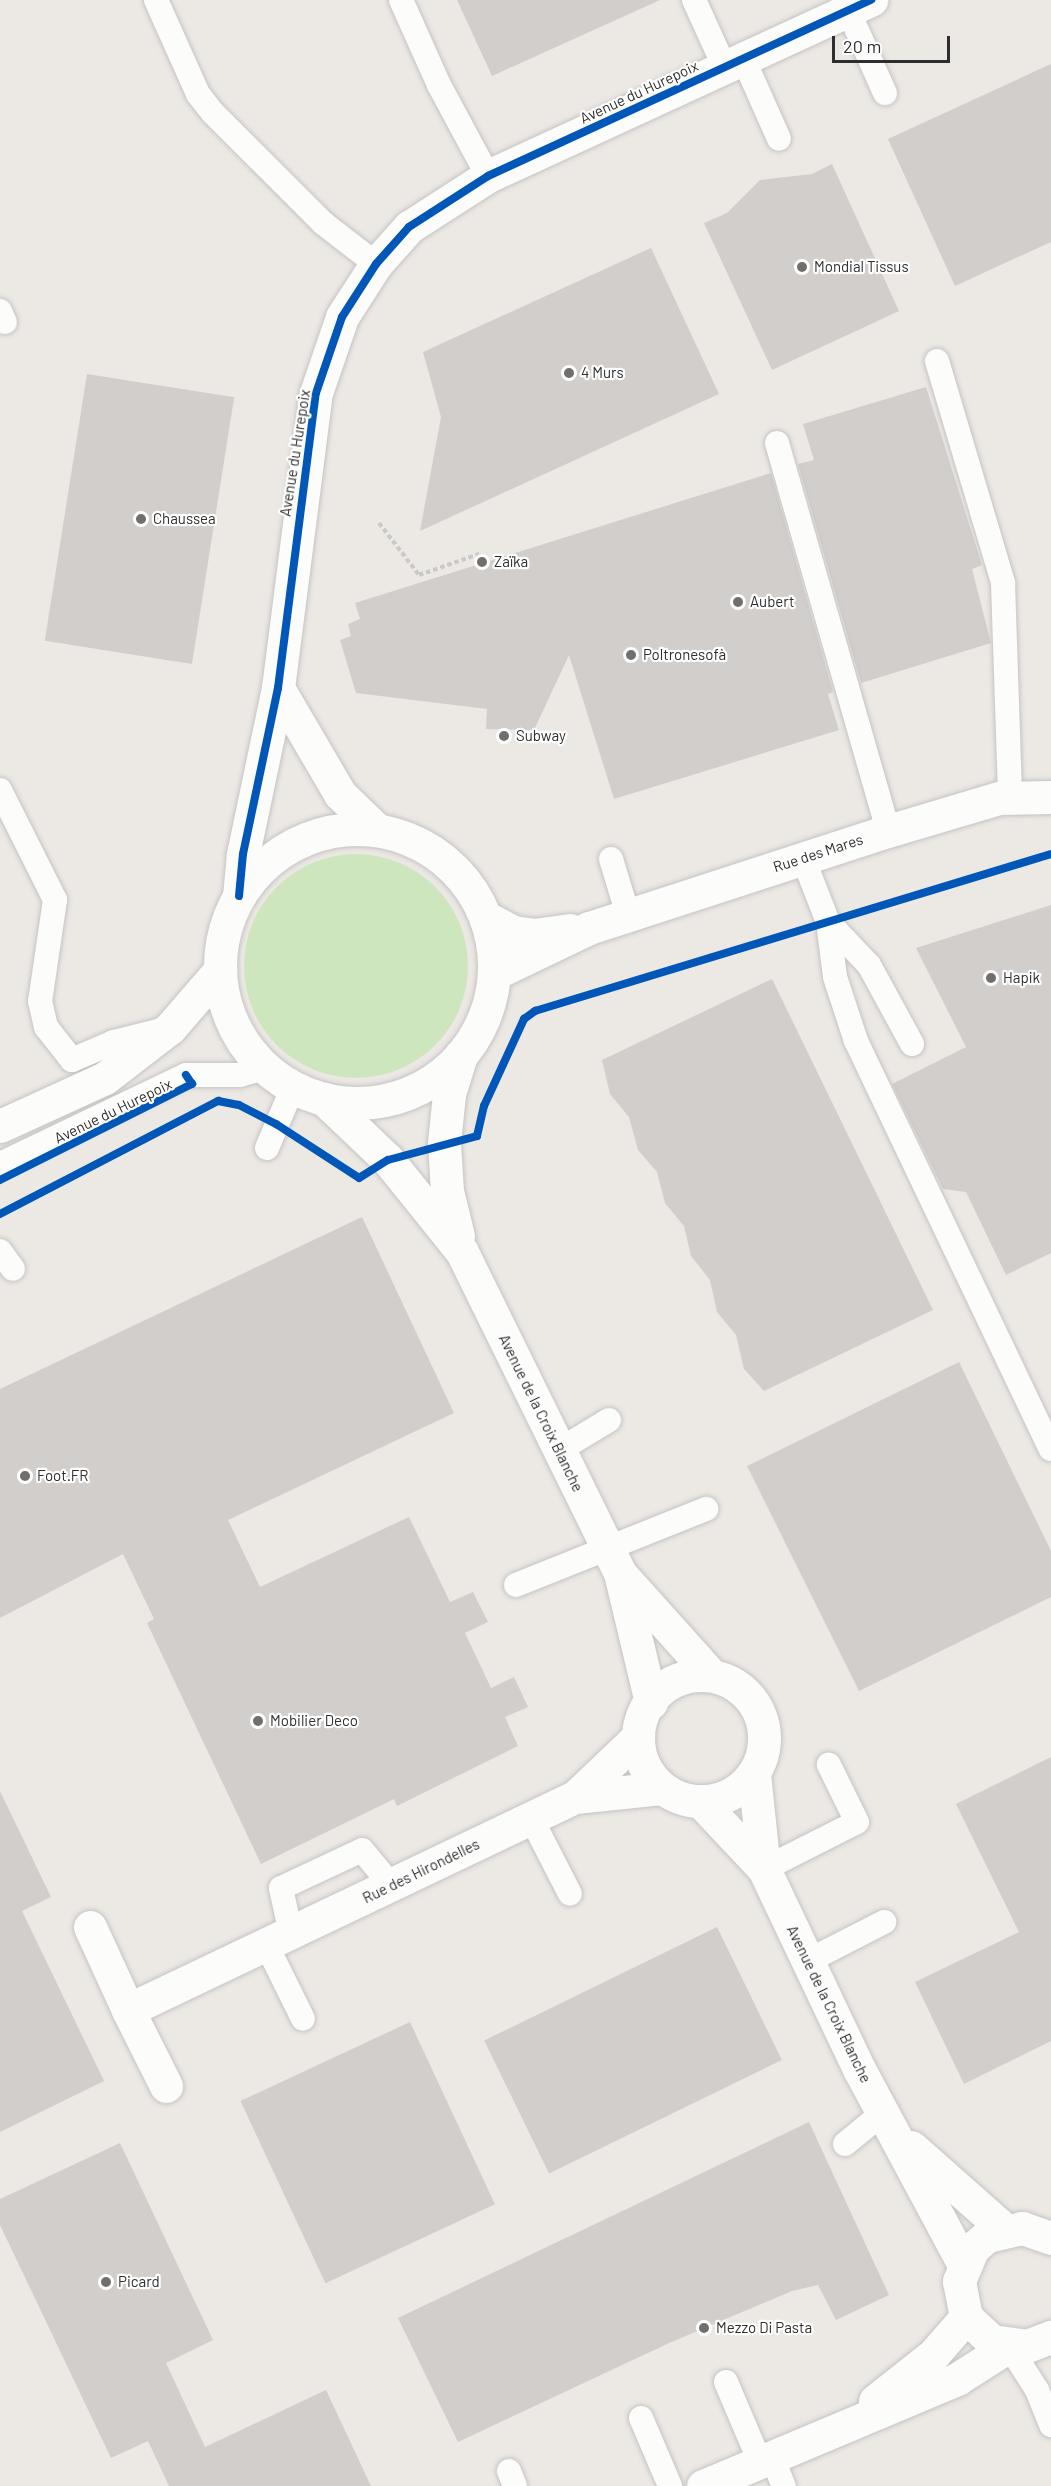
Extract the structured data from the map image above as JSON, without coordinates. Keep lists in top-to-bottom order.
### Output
{
  "streets": {
    "street": [
      "Avenue du Hurepoix",
      "Rue des Mares",
      "Avenue de la Croix Blanche",
      "Rue des Hirondelles"
    ]
  },
  "crossings": [
    ["Avenue de la Croix Blanche", "Rue des Hirondelles"]
  ],
  "places": [
    "Mondial Tissus",
    "4 Murs",
    "Chaussea",
    "Zaïka",
    "Aubert",
    "Poltronesofà",
    "Subway",
    "Hapik",
    "Foot.FR",
    "Mobilier Deco",
    "Picard",
    "Mezzo Di Pasta"
  ],
  "scale_bar": "20 m"
}
